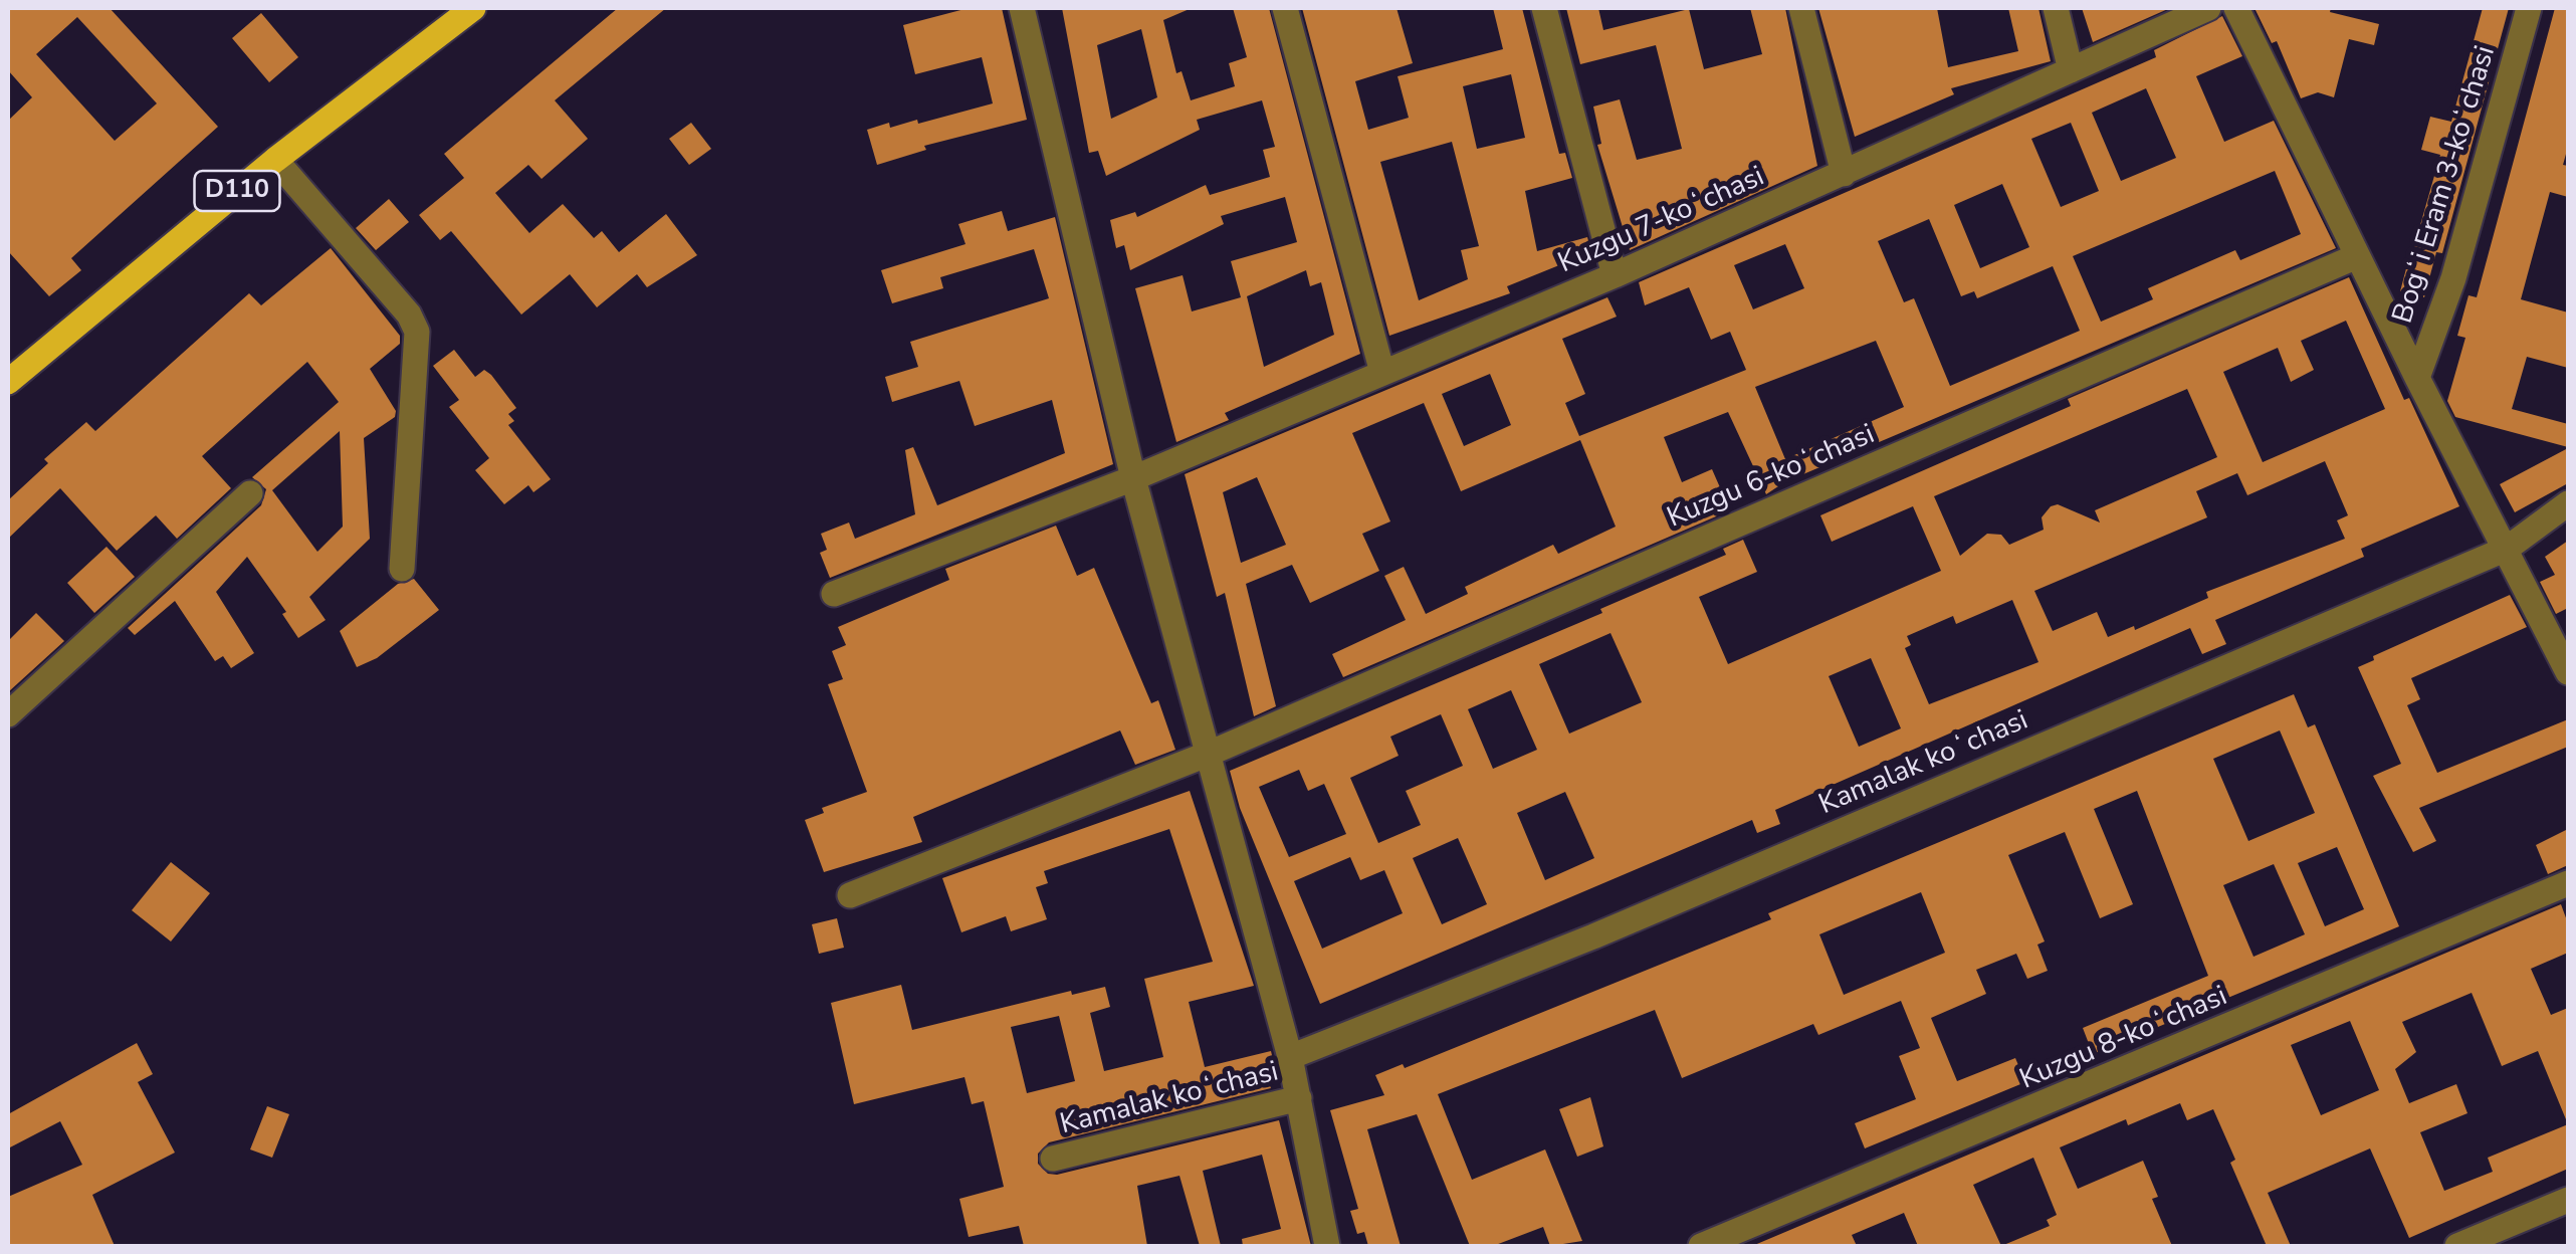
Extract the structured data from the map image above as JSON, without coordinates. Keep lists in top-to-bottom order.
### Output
{
  "streets": {
    "main road": ["D110"],
    "street": [
      "Bogʻi Eram 3-koʻchasi",
      "Kuzgu 7-koʻchasi",
      "Kuzgu 6-koʻchasi",
      "Kamalak koʻchasi",
      "Kuzgu 8-koʻchasi"
    ]
  }
}
